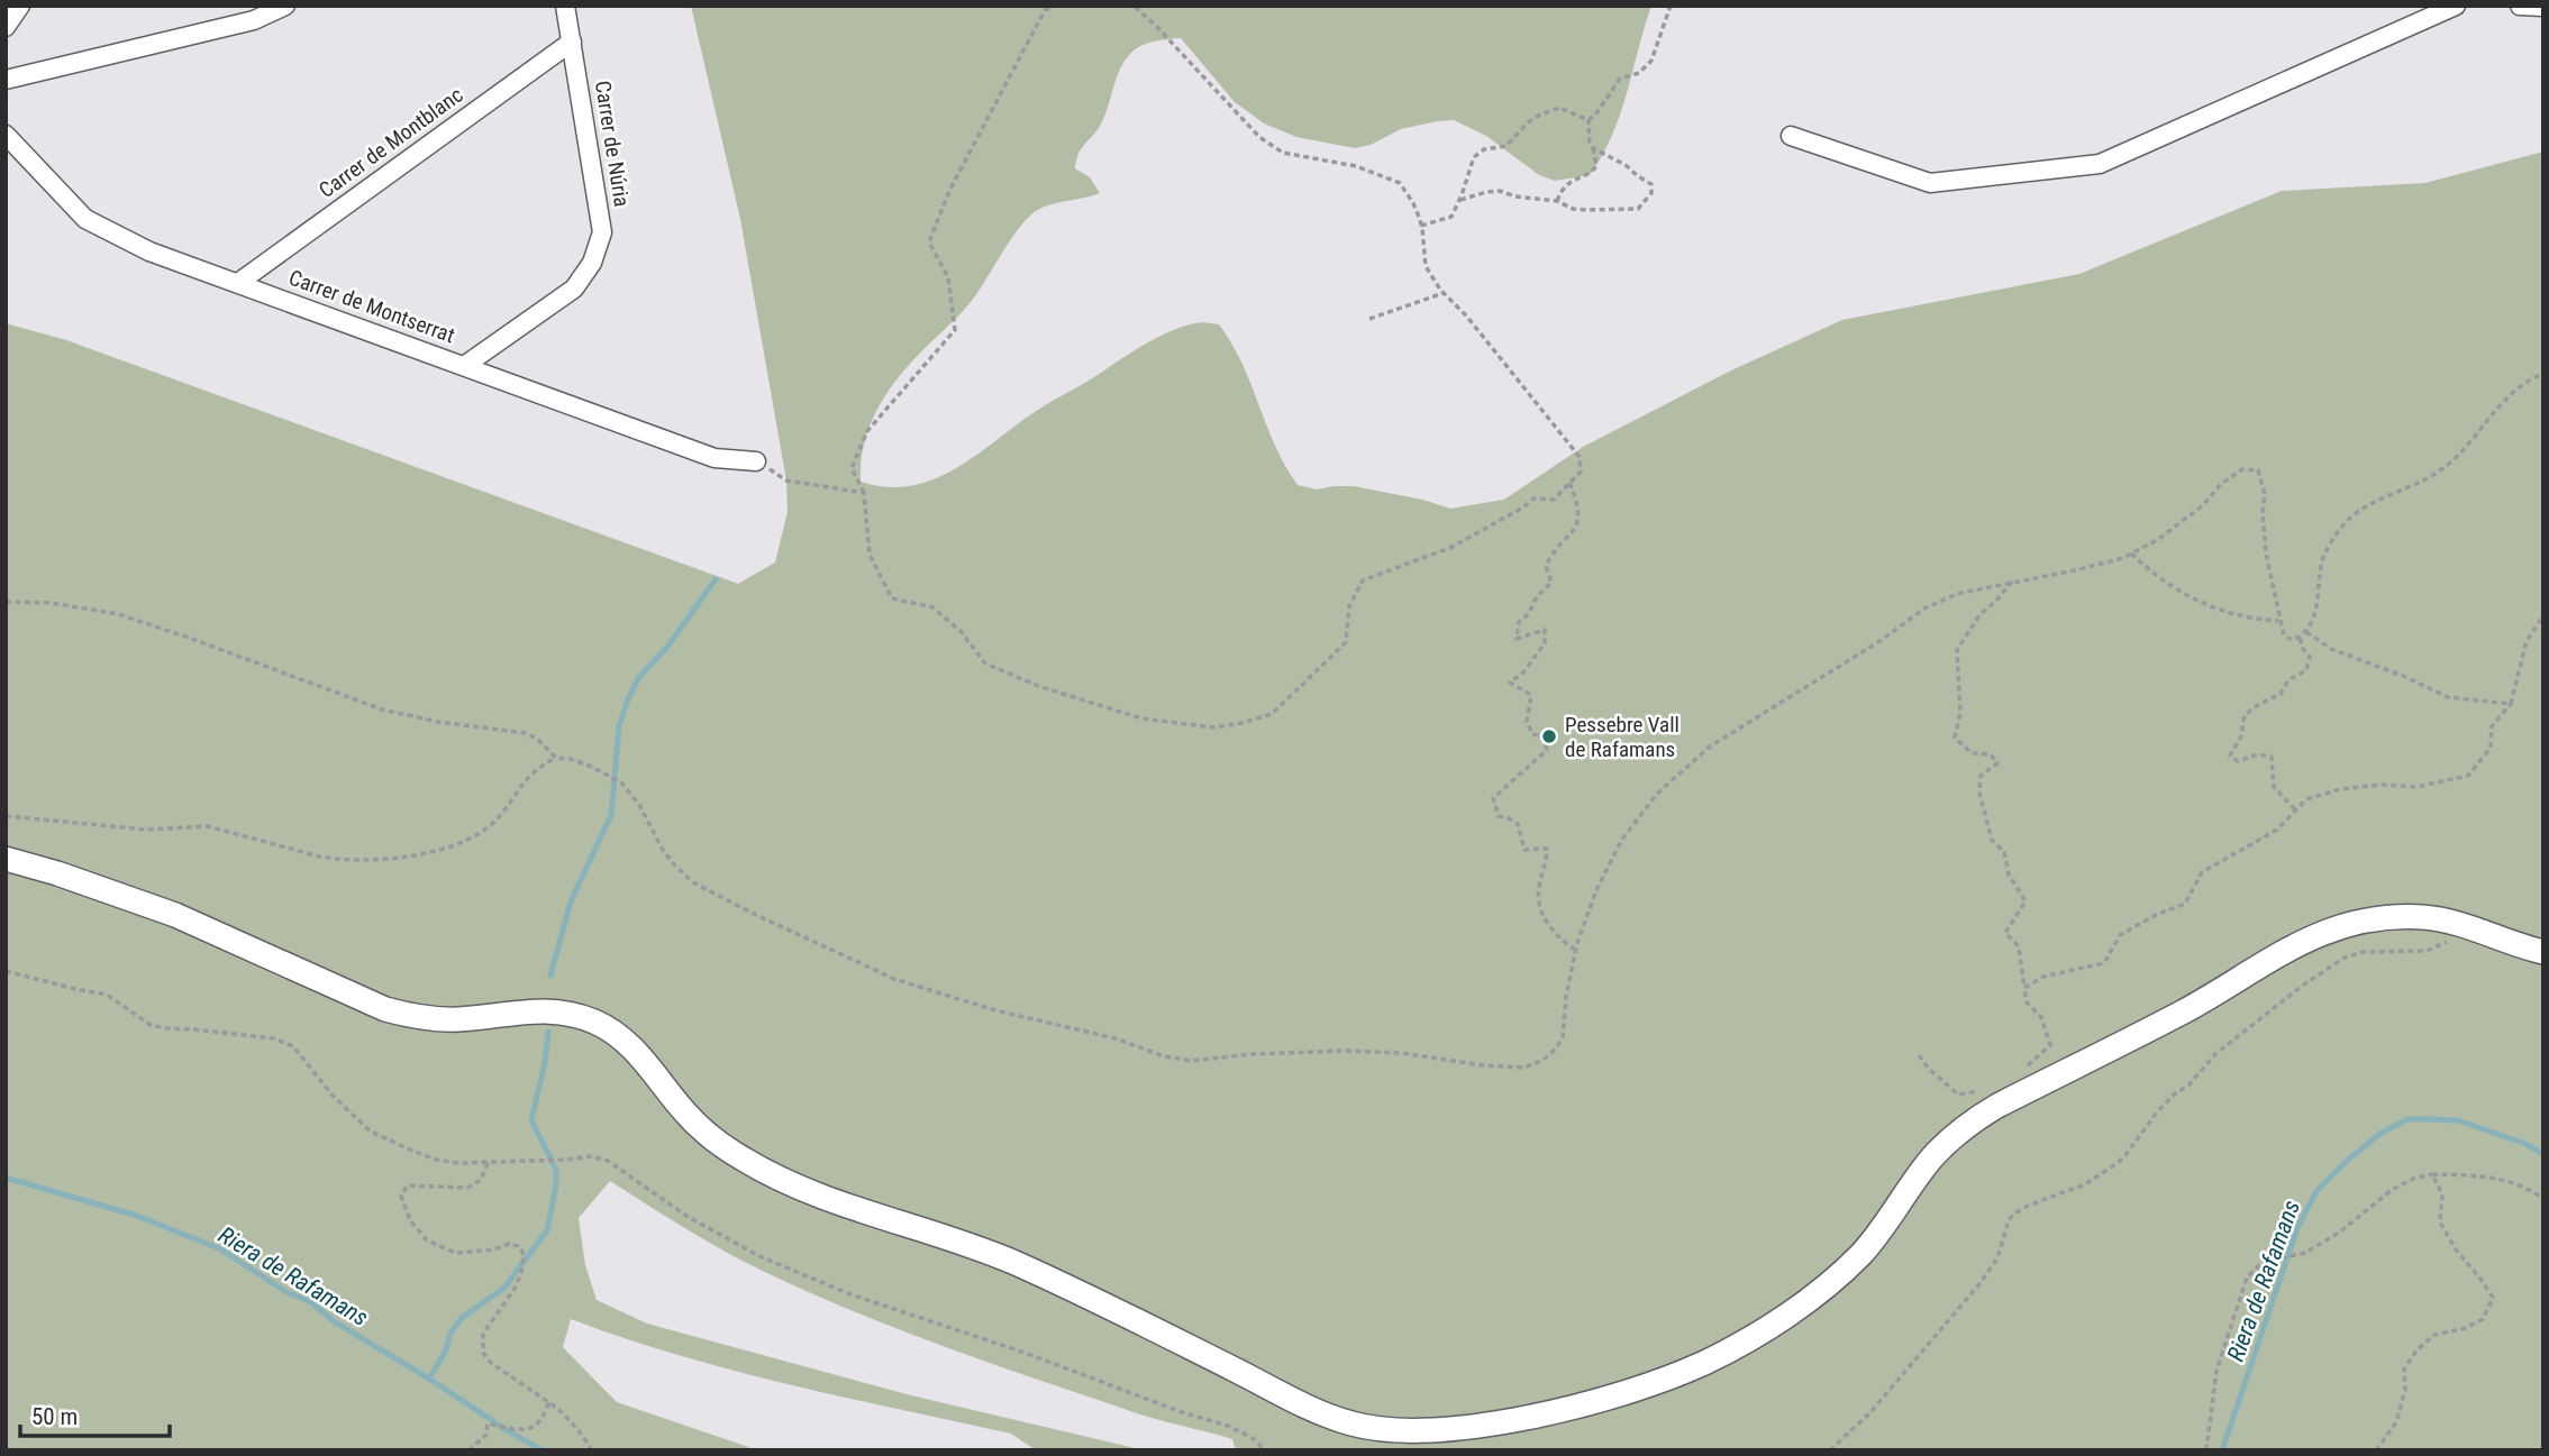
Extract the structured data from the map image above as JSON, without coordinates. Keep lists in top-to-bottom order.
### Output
{
  "streets": {
    "street": ["Carrer de Montblanc", "Carrer de Núria", "Carrer de Montserrat"]
  },
  "crossings": [
    ["Carrer de Montblanc", "Carrer de Núria"],
    ["Carrer de Montblanc", "Carrer de Montserrat"],
    ["Carrer de Núria", "Carrer de Montserrat"]
  ],
  "water": ["Riera de Rafamans"],
  "places": ["Pessebre Vall de Rafamans"],
  "scale_bar": "50 m"
}
